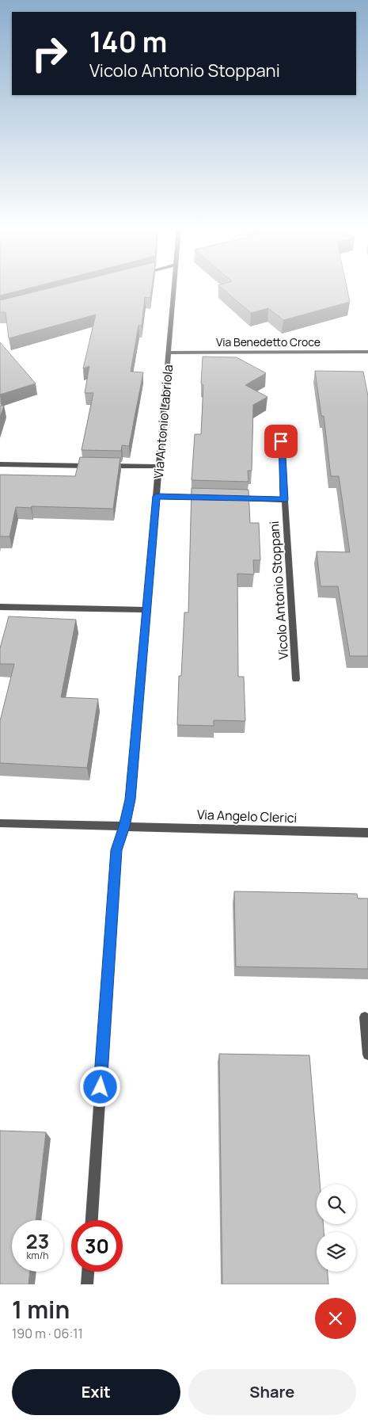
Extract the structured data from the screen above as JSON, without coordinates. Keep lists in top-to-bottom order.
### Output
{
  "streets": {
    "street": [
      "Via Benedetto Croce",
      "Via Antonio Labriola",
      "Vicolo Antonio Stoppani",
      "Via Angelo Clerici"
    ]
  },
  "crossings": [
    ["Via Benedetto Croce", "Via Antonio Labriola"],
    ["Via Antonio Labriola", "Via Angelo Clerici"]
  ],
  "page": {
    "turn": ["140 m", "Vicolo Antonio Stoppani"],
    "speed": "23 km/h",
    "limit": "30",
    "heading": ["1 min", "190 m · 06:11"],
    "buttons": ["Exit", "Share"]
  }
}
